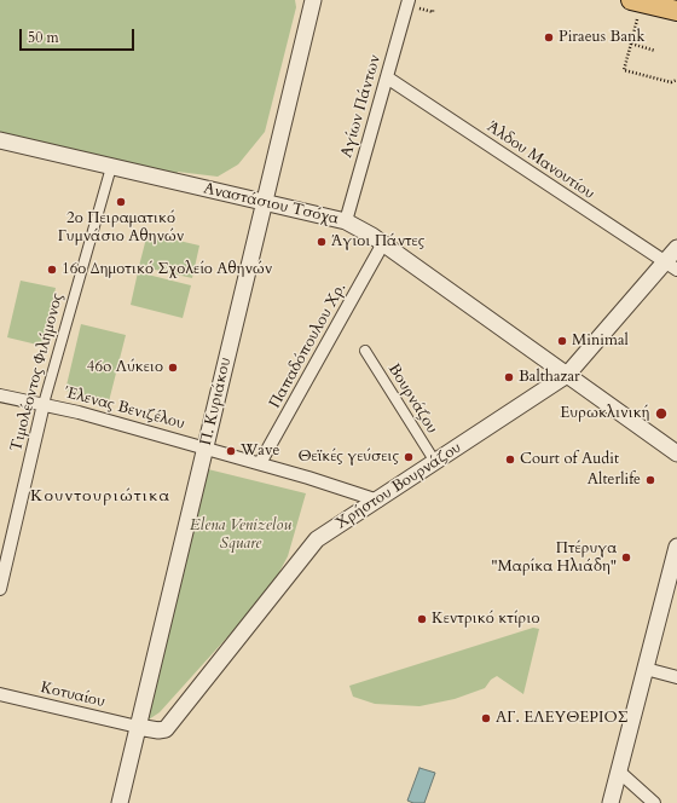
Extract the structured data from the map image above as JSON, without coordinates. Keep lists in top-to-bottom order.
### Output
{
  "streets": {
    "street": [
      "Αγίων Πάντων",
      "Άλδου Μανουτίου",
      "Αναστάσιου Τσόχα",
      "Παπαδόπουλου Χρ.",
      "Τιμoλέοντος Φιλήμονος",
      "Βουρνάζου",
      "Π. Κυριάκου",
      "Έλενας Βενιζέλου",
      "Χρήστου Βουρνάζου",
      "Κοτυαίου"
    ]
  },
  "crossings": [
    ["Αγίων Πάντων", "Άλδου Μανουτίου"],
    ["Αγίων Πάντων", "Αναστάσιου Τσόχα"],
    ["Άλδου Μανουτίου", "Χρήστου Βουρνάζου"],
    ["Αναστάσιου Τσόχα", "Παπαδόπουλου Χρ."],
    ["Αναστάσιου Τσόχα", "Τιμoλέοντος Φιλήμονος"],
    ["Αναστάσιου Τσόχα", "Π. Κυριάκου"],
    ["Αναστάσιου Τσόχα", "Χρήστου Βουρνάζου"],
    ["Παπαδόπουλου Χρ.", "Έλενας Βενιζέλου"],
    ["Τιμoλέοντος Φιλήμονος", "Έλενας Βενιζέλου"],
    ["Βουρνάζου", "Χρήστου Βουρνάζου"],
    ["Π. Κυριάκου", "Έλενας Βενιζέλου"],
    ["Π. Κυριάκου", "Χρήστου Βουρνάζου"],
    ["Π. Κυριάκου", "Κοτυαίου"],
    ["Έλενας Βενιζέλου", "Χρήστου Βουρνάζου"],
    ["Χρήστου Βουρνάζου", "Κοτυαίου"]
  ],
  "districts": ["Κουντουριώτικα"],
  "parks": ["Elena Venizelou Square"],
  "places": [
    "Piraeus Bank",
    "2ο Πειραματικό Γυμνάσιο Αθηνών",
    "Άγιοι Πάντες",
    "16ο Δημοτικό Σχολείο Αθηνών",
    "Minimal",
    "46o Λύκειο",
    "Balthazar",
    "Ευρωκλινική",
    "Wave",
    "Θεϊκές γεύσεις",
    "Court of Audit",
    "Alterlife",
    "Πτέρυγα \"Μαρίκα Ηλιάδη\"",
    "Κεντρικό κτίριο",
    "ΑΓ. ΕΛΕΥΘΕΡΙΟΣ"
  ],
  "scale_bar": "50 m"
}
